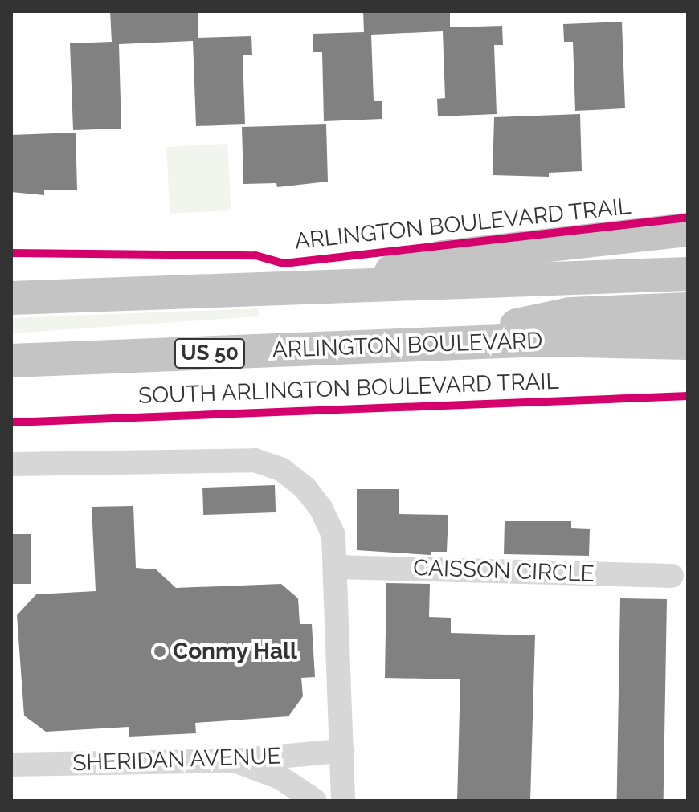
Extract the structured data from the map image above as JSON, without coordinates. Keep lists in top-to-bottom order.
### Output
{
  "streets": {
    "highway": ["ARLINGTON BOULEVARD", "US 50"],
    "street": ["CAISSON CIRCLE", "SHERIDAN AVENUE"],
    "cycle path": ["ARLINGTON BOULEVARD TRAIL", "SOUTH ARLINGTON BOULEVARD TRAIL"]
  },
  "places": ["Conmy Hall"]
}
